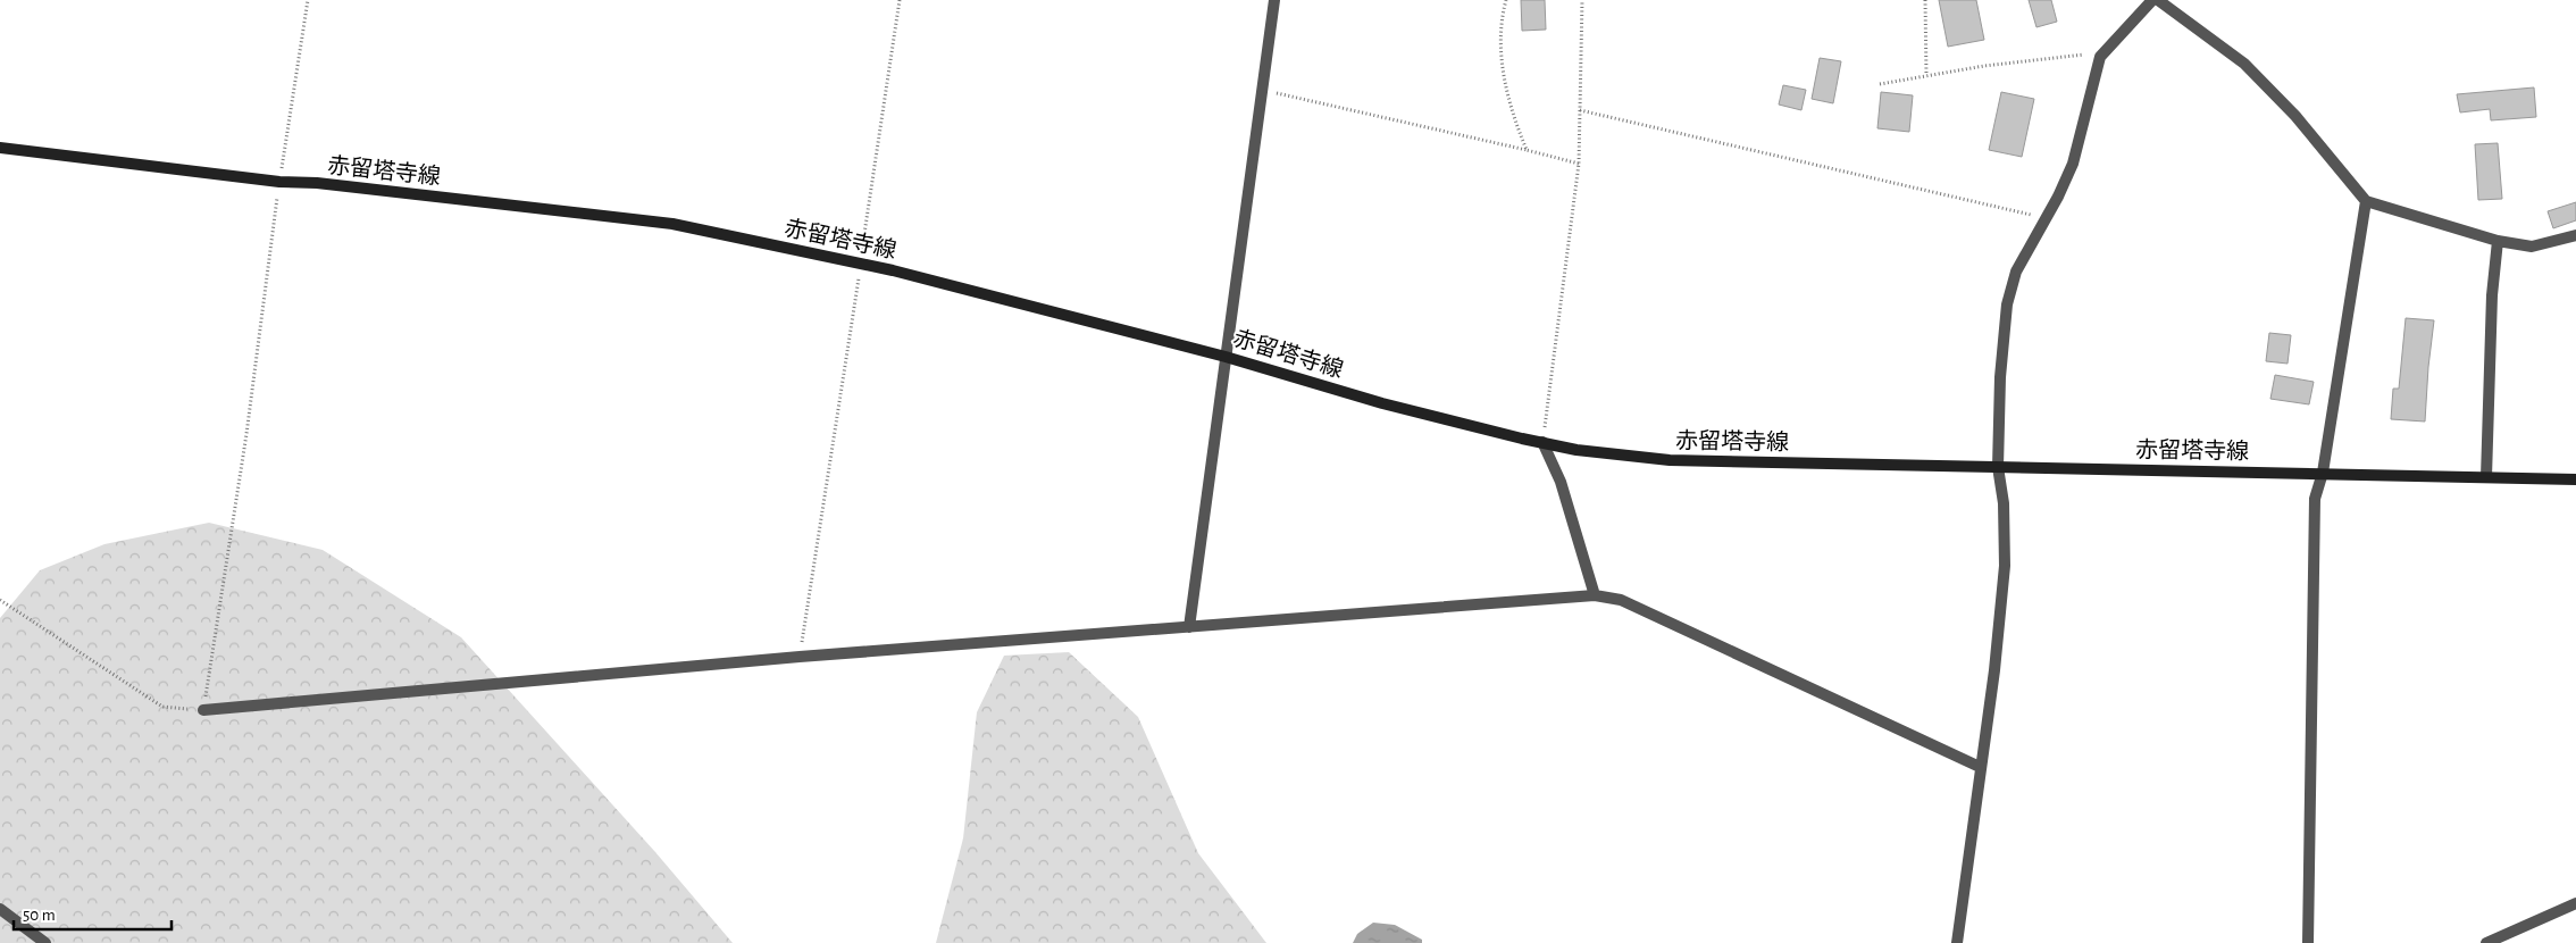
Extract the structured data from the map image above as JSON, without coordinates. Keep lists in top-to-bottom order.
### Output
{
  "streets": {
    "main road": ["赤留塔寺線"]
  },
  "scale_bar": "50 m"
}
